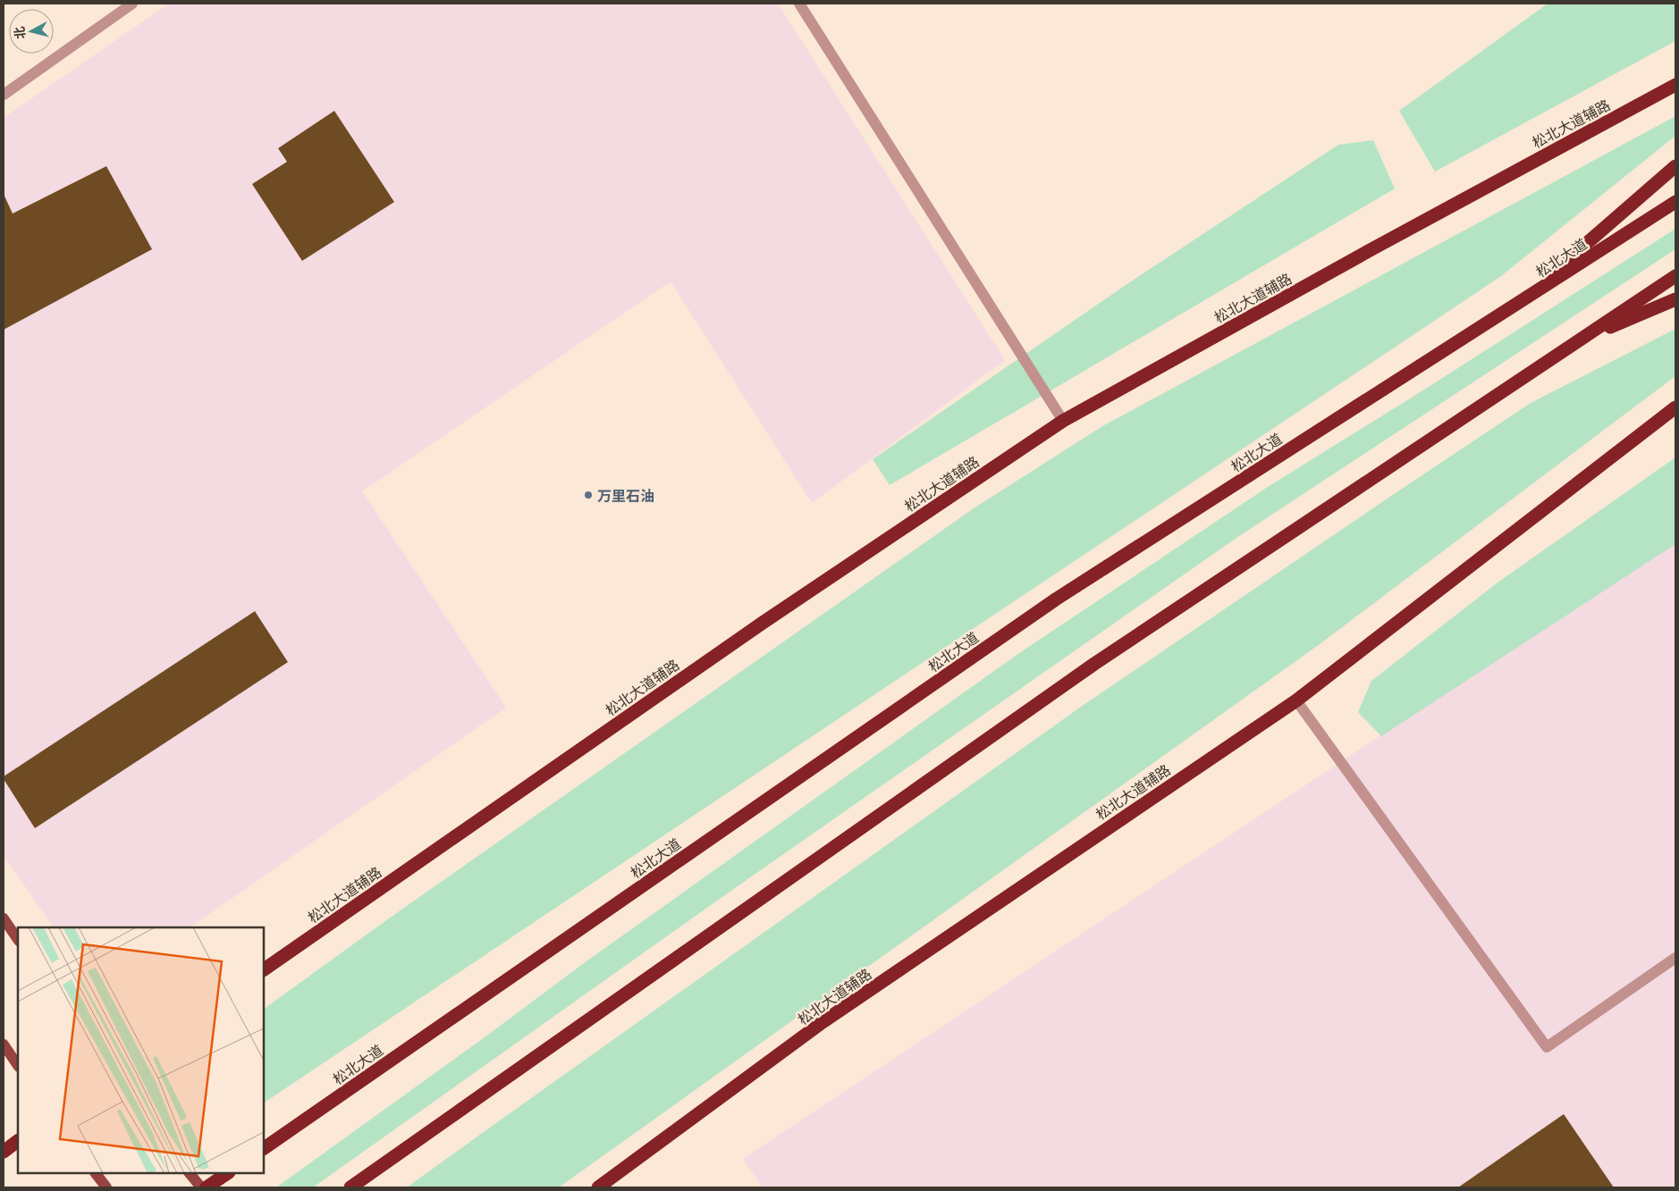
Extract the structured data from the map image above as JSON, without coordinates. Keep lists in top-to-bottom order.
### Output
{
  "streets": {
    "highway": ["松北大道辅路", "松北大道"]
  },
  "places": ["万里石油"],
  "north": "left"
}
